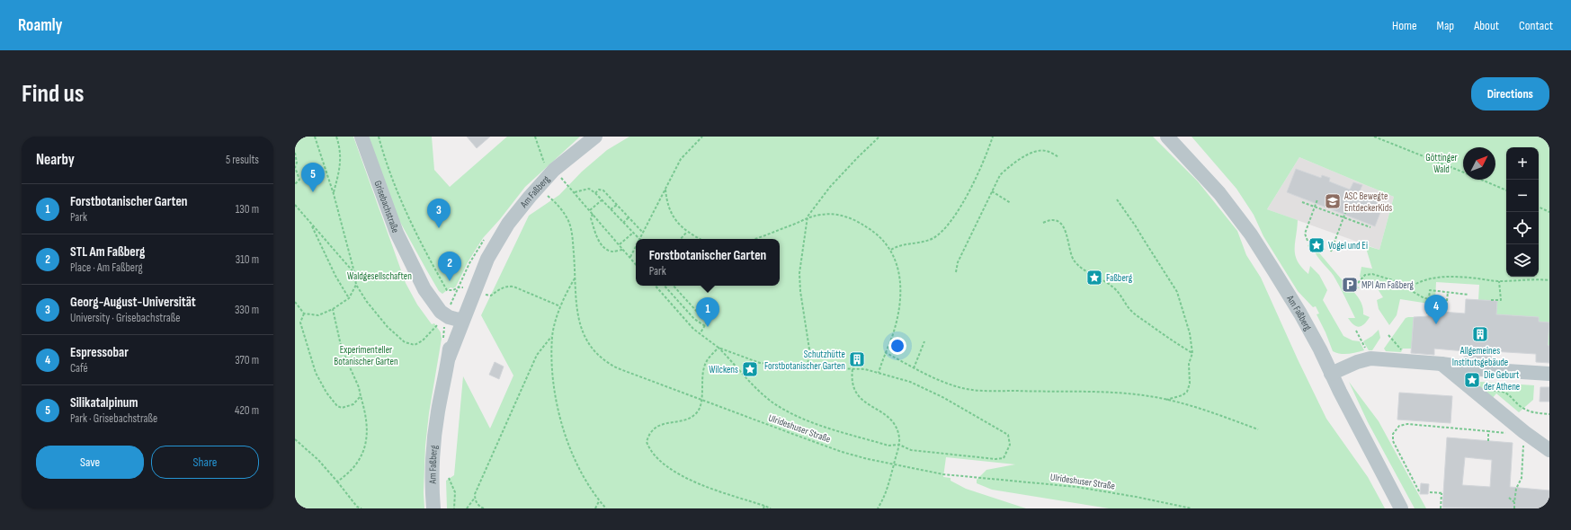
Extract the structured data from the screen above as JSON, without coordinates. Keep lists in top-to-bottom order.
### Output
{
  "streets": {
    "street": ["Am Faßberg", "Grisebachstraße"],
    "path": ["Ulrideshuser Straße"]
  },
  "crossings": [
    ["Am Faßberg", "Grisebachstraße"],
    ["Am Faßberg", "Ulrideshuser Straße"]
  ],
  "parks": ["Göttinger Wald", "Waldgesellschaften", "Experimenteller Botanischer Garten"],
  "places": {
    "school or university": ["ASC Bewegte EntdeckerKids"],
    "place": [
      "Vogel und Ei",
      "Faßberg",
      "Wilckens",
      "Die Geburt der Athene"
    ],
    "parking": ["MPI Am Faßberg"],
    "building": ["Allgemeines Institutsgebäude", "Schutzhütte Forstbotanischer Garten"]
  },
  "north": "top right",
  "page": {
    "header": "Roamly",
    "nav": [
      "Home",
      "Map",
      "About",
      "Contact"
    ],
    "buttons": [
      "Directions",
      ["Save", "Share"]
    ],
    "title": "Find us",
    "heading": ["Nearby", "5 results"],
    "map_buttons": ["+", "−"],
    "pins": [
      "5",
      "3",
      "2",
      "4",
      "1"
    ],
    "list": [
      {
        "mark": "1",
        "name": "Forstbotanischer Garten",
        "note": "Park",
        "value": "130 m"
      },
      {
        "mark": "2",
        "name": "STL Am Faßberg",
        "note": "Place · Am Faßberg",
        "value": "310 m"
      },
      {
        "mark": "3",
        "name": "Georg-August-Universität",
        "note": "University · Grisebachstraße",
        "value": "330 m"
      },
      {
        "mark": "4",
        "name": "Espressobar",
        "note": "Café",
        "value": "370 m"
      },
      {
        "mark": "5",
        "name": "Silikatalpinum",
        "note": "Park · Grisebachstraße",
        "value": "420 m"
      }
    ],
    "popup": ["Forstbotanischer Garten", "Park"]
  }
}
